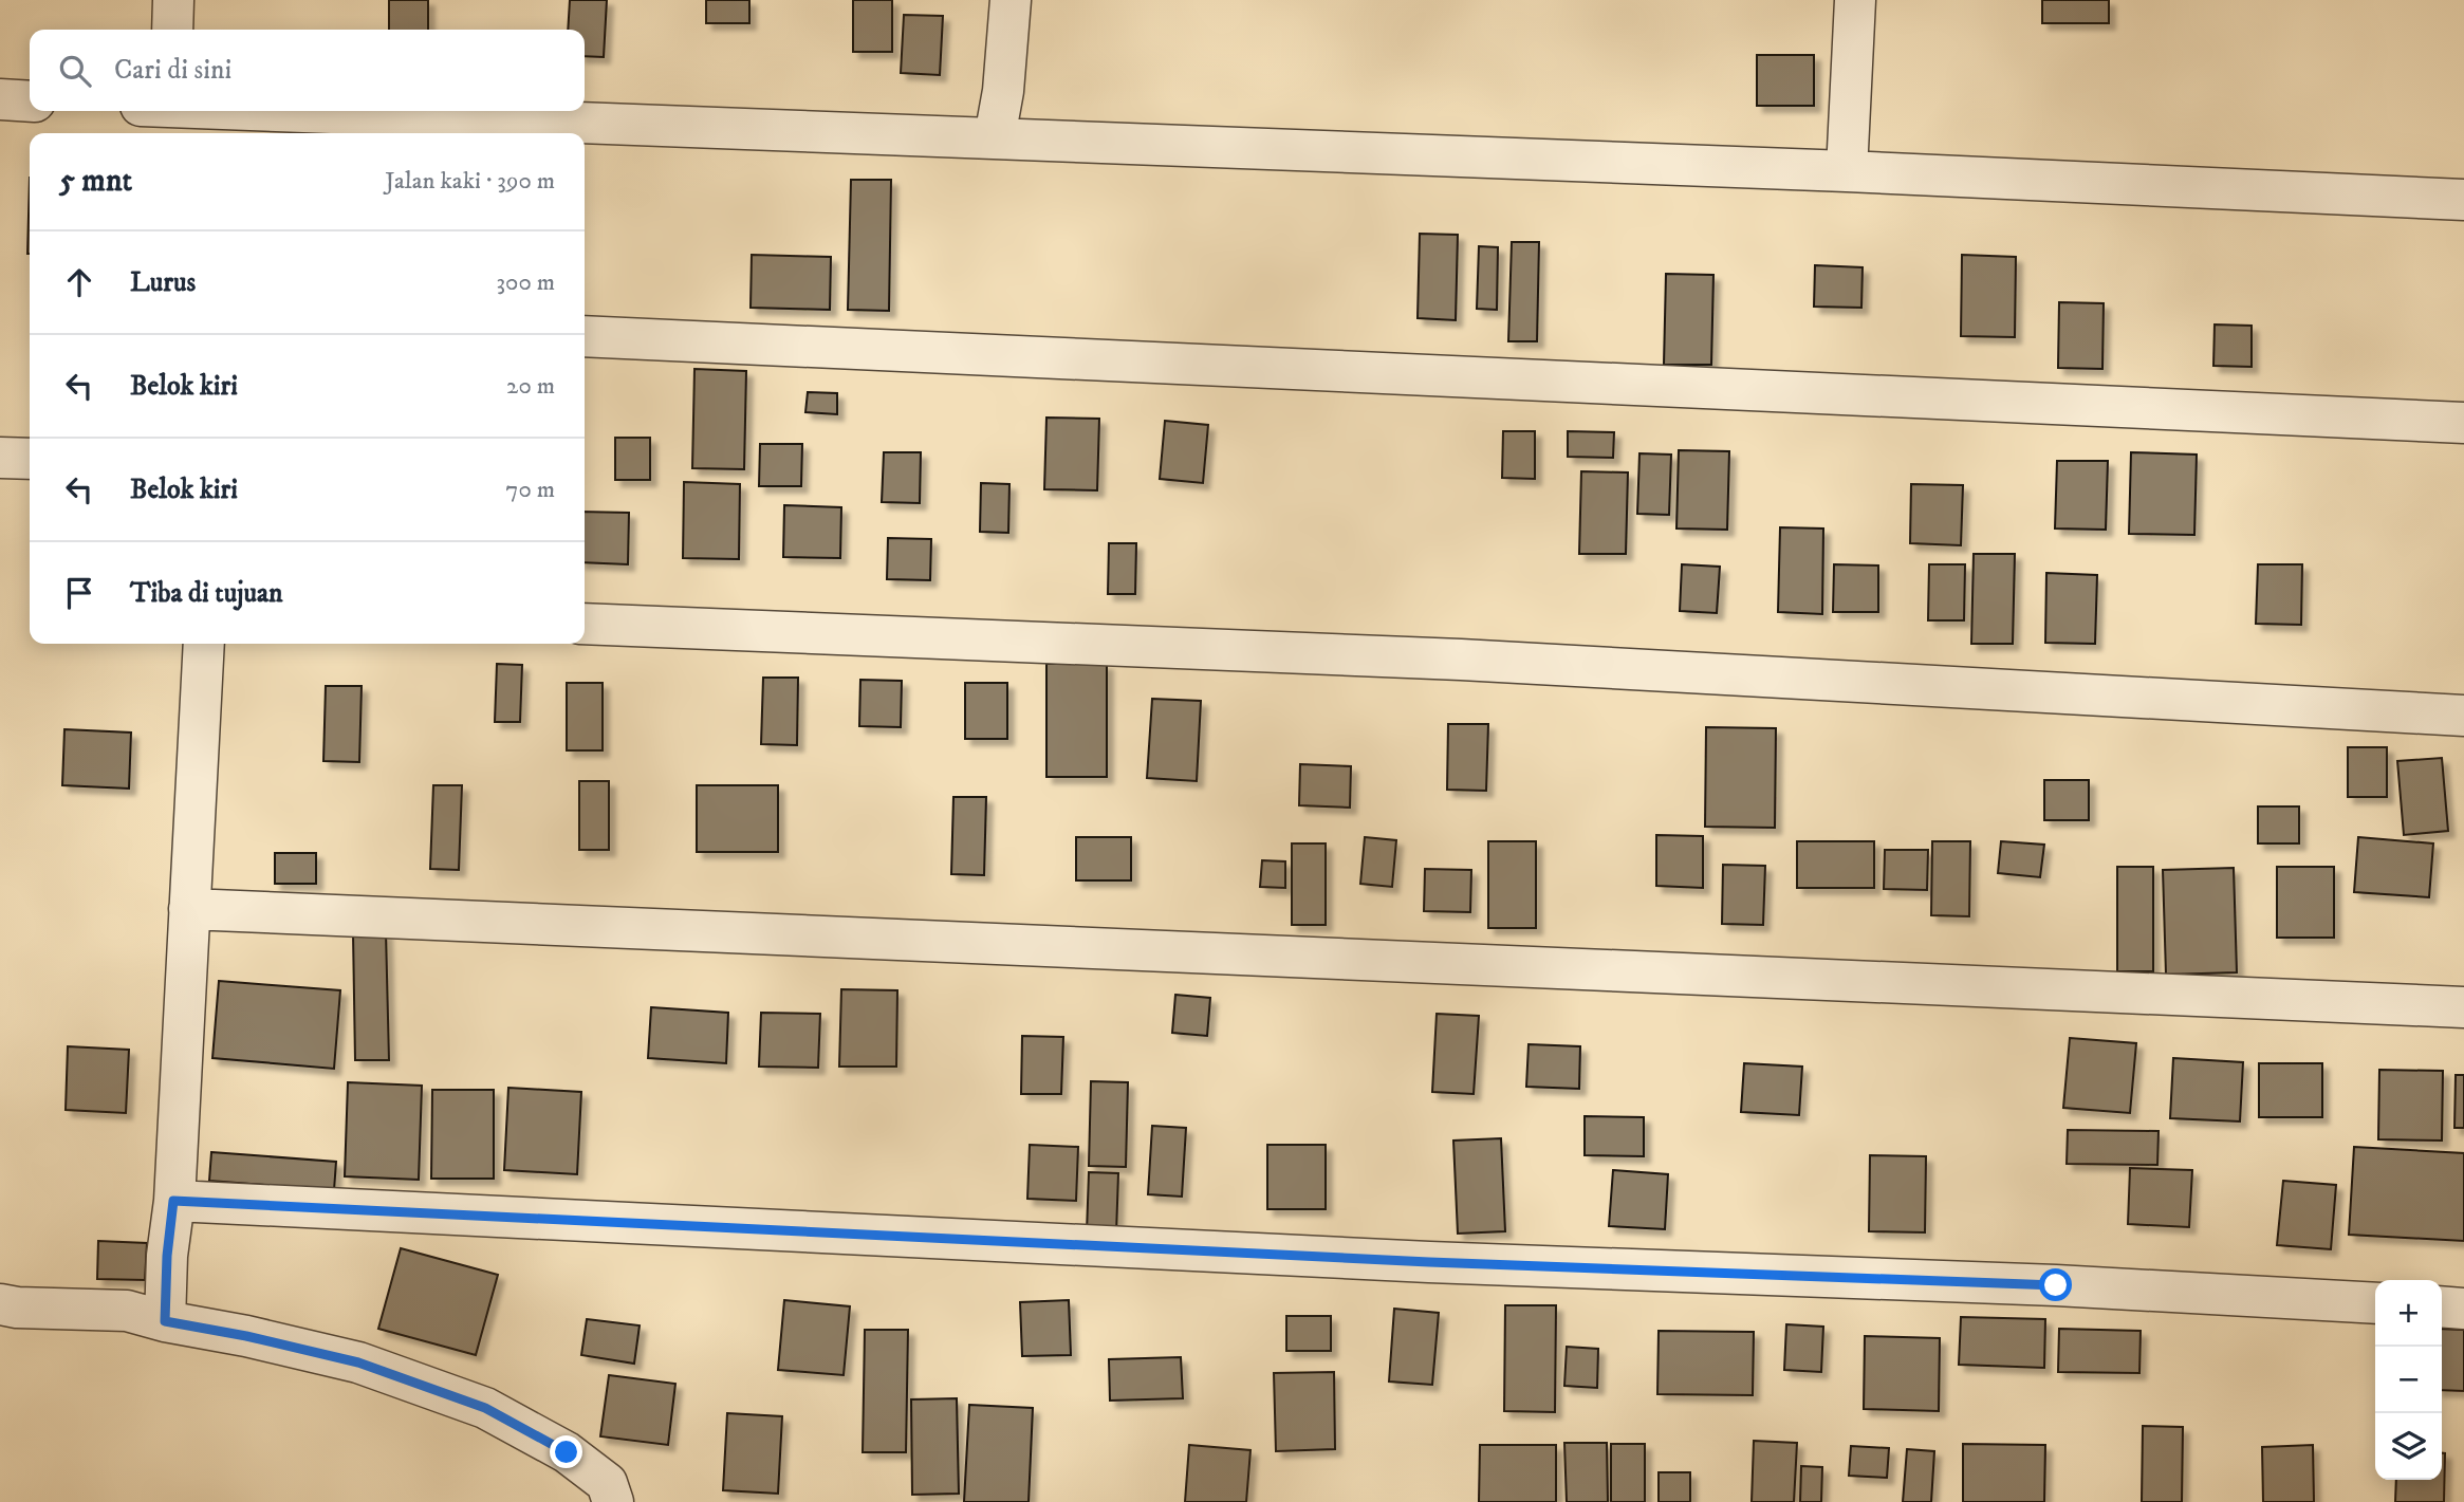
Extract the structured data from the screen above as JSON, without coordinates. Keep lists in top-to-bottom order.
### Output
{
  "page": {
    "search": "Cari di sini",
    "heading": ["5 mnt", "Jalan kaki · 390 m"],
    "list": [
      ["Lurus", "300 m"],
      ["Belok kiri", "20 m"],
      ["Belok kiri", "70 m"],
      "Tiba di tujuan"
    ],
    "map_buttons": ["+", "−"]
  }
}
